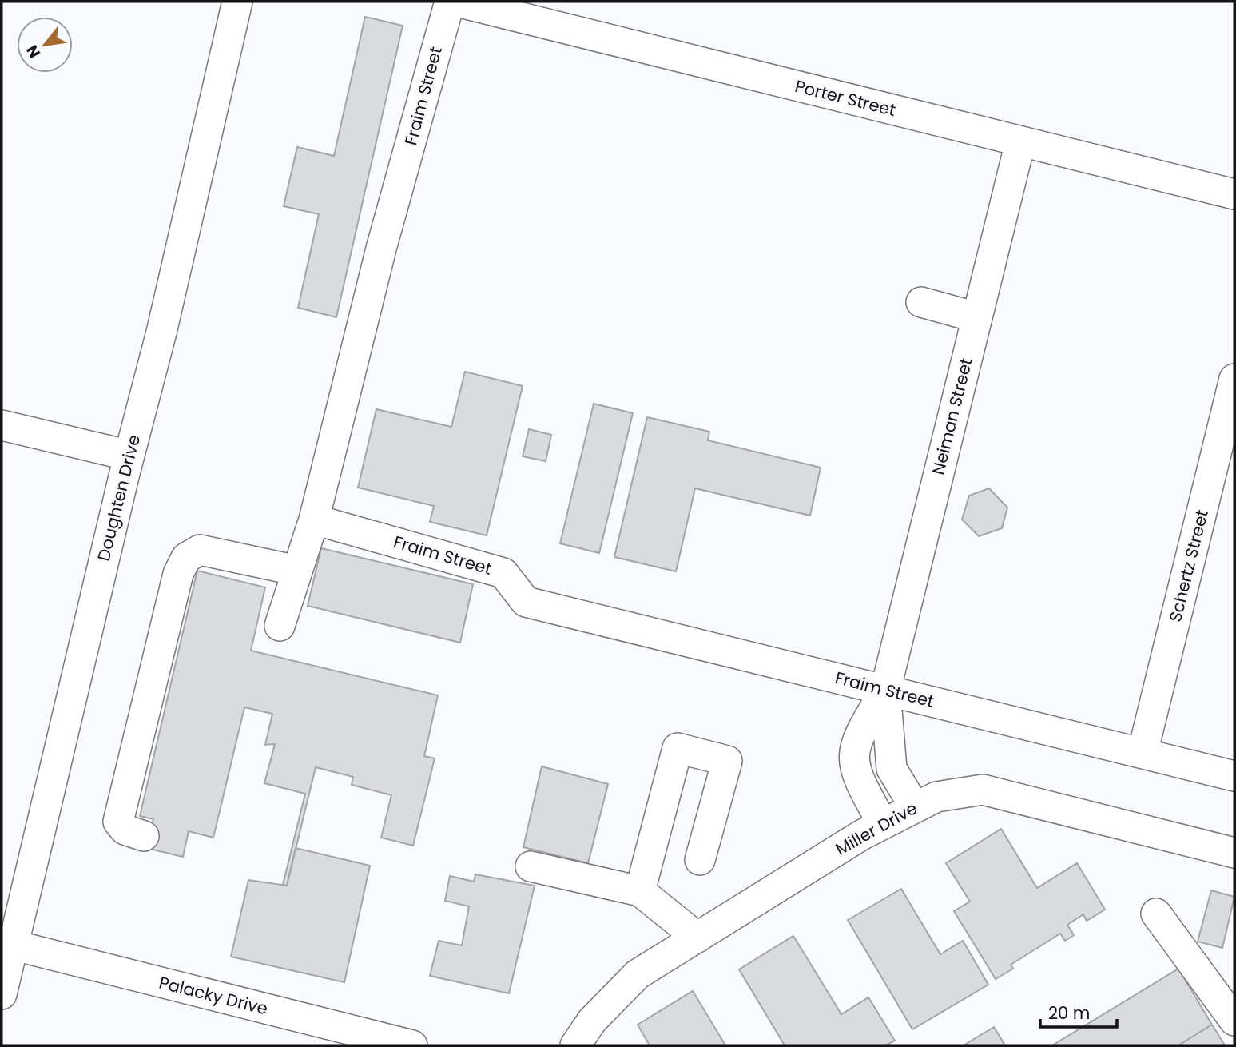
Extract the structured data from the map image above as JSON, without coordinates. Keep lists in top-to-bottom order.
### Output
{
  "streets": {
    "street": [
      "Fraim Street",
      "Porter Street",
      "Neiman Street",
      "Doughten Drive",
      "Schertz Street",
      "Miller Drive",
      "Palacky Drive"
    ]
  },
  "crossings": [
    ["Fraim Street", "Neiman Street"],
    ["Fraim Street", "Schertz Street"],
    ["Porter Street", "Neiman Street"],
    ["Neiman Street", "Miller Drive"],
    ["Doughten Drive", "Palacky Drive"]
  ],
  "scale_bar": "20 m",
  "north": "bottom left"
}
